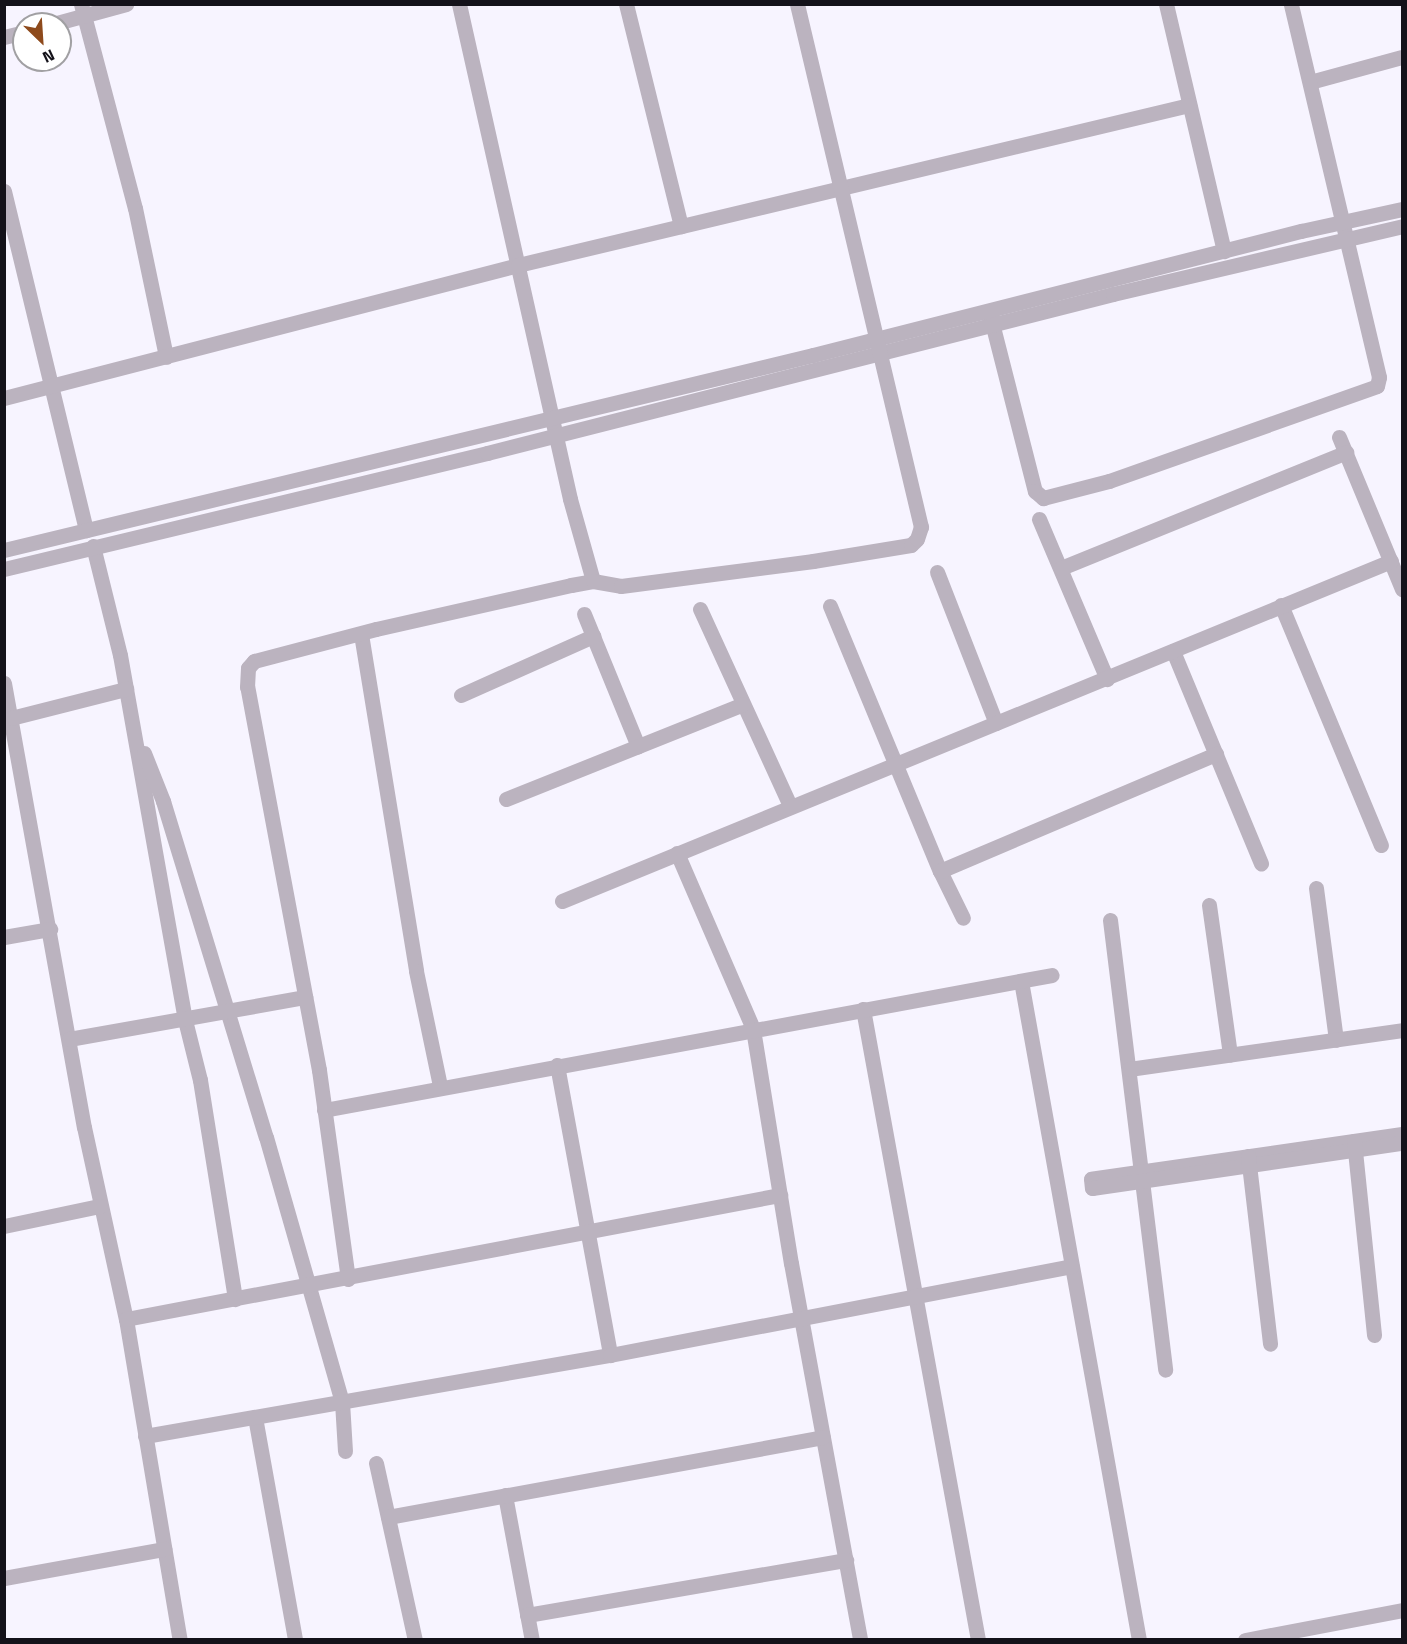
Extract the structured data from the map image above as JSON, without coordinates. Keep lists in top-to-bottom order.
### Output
{
  "north": "bottom right"
}
